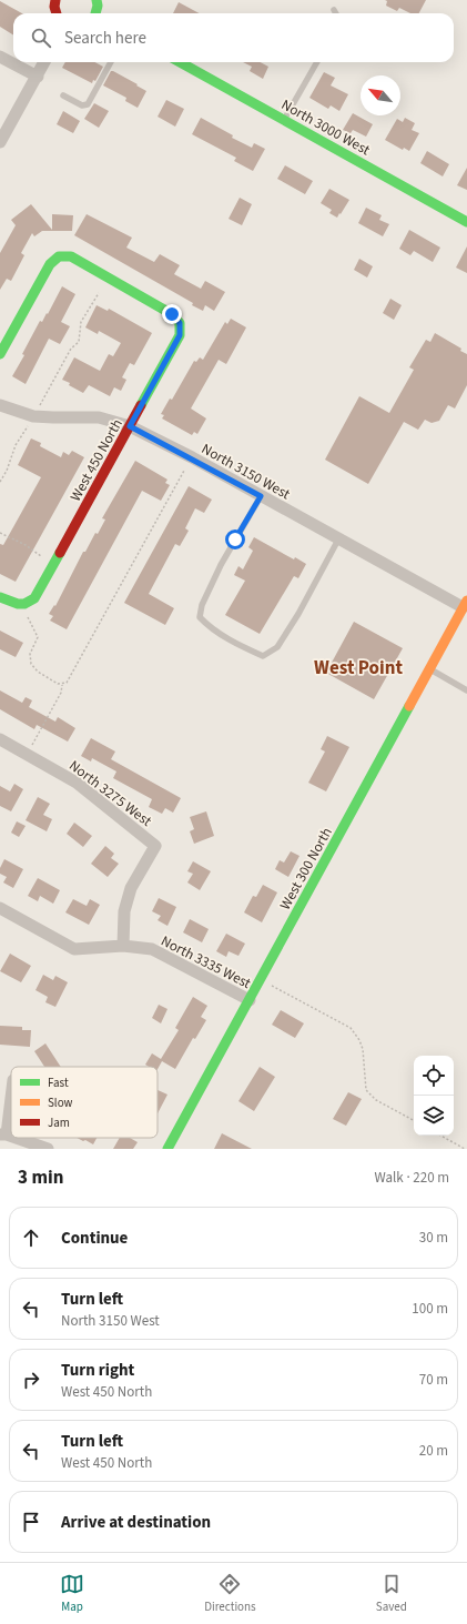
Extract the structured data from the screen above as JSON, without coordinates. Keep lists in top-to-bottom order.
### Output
{
  "streets": {
    "main road": ["North 3000 West", "West 450 North", "West 300 North"],
    "street": ["North 3150 West", "North 3275 West", "North 3335 West"]
  },
  "crossings": [
    ["West 450 North", "North 3150 West"],
    ["North 3150 West", "West 300 North"],
    ["North 3275 West", "North 3335 West"],
    ["West 300 North", "North 3335 West"]
  ],
  "districts": ["West Point"],
  "legend": ["Fast", "Slow", "Jam"],
  "north": "top left",
  "page": {
    "search": "Search here",
    "heading": ["3 min", "Walk · 220 m"],
    "list": [
      ["Continue", "30 m"],
      ["Turn left", "North 3150 West", "100 m"],
      ["Turn right", "West 450 North", "70 m"],
      ["Turn left", "West 450 North", "20 m"],
      "Arrive at destination"
    ],
    "nav": ["Map", "Directions", "Saved"]
  }
}
